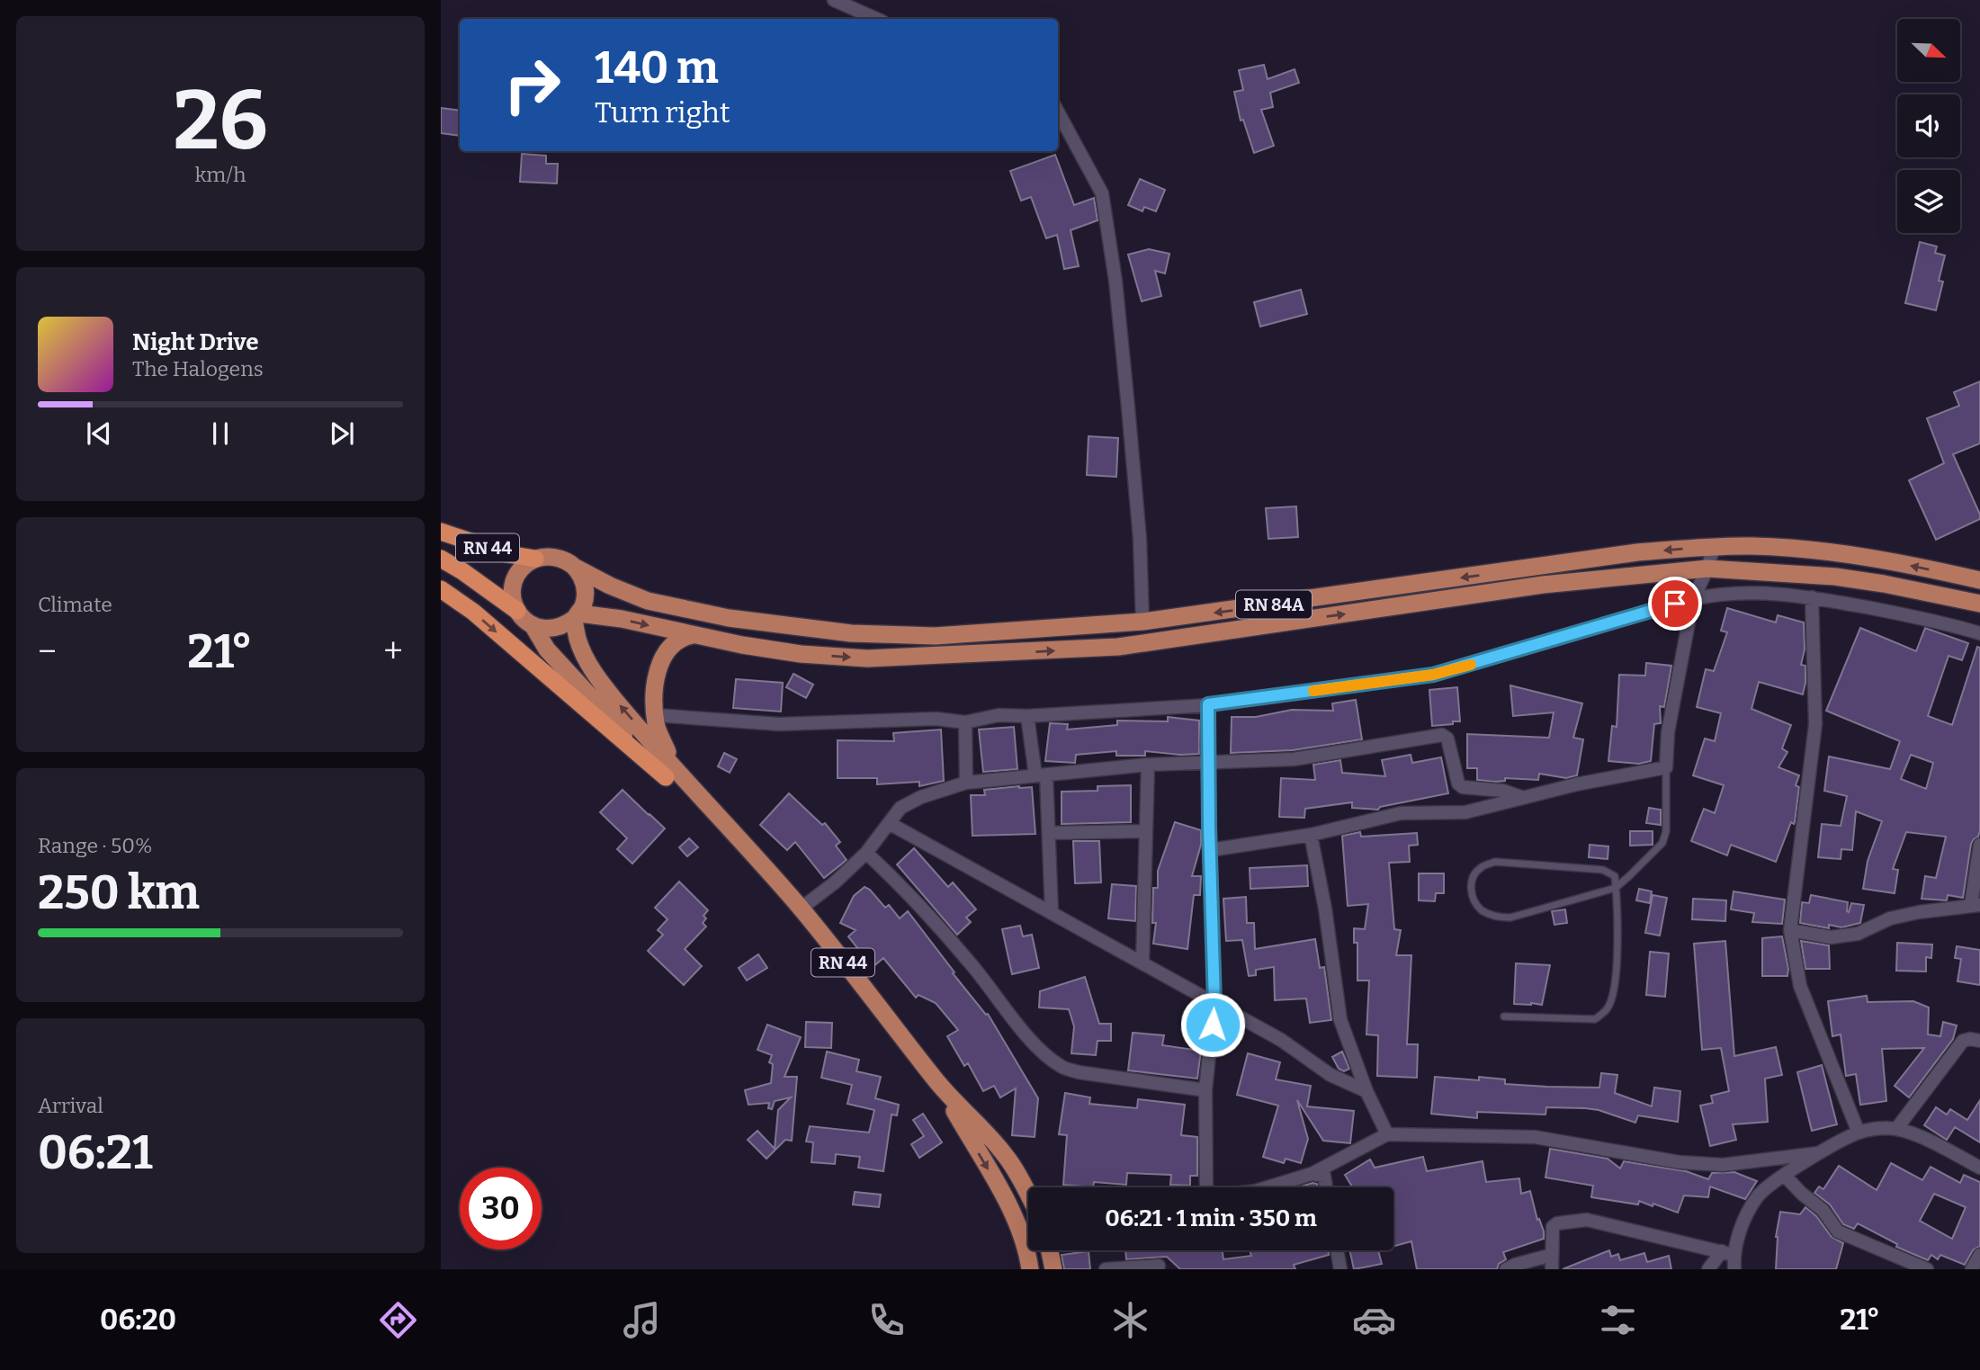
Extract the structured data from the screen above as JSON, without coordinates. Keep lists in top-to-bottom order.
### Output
{
  "streets": {
    "highway": ["RN 44"],
    "main road": ["RN 84A"]
  },
  "crossings": [
    ["RN 44", "RN 84A"]
  ],
  "north": "bottom right",
  "page": {
    "tile": [
      ["26", "km/h"],
      "Climate",
      ["Range · 50%", "250 km"],
      ["Arrival", "06:21"]
    ],
    "turn": ["140 m", "Turn right"],
    "song": ["Night Drive", "The Halogens"],
    "heat": ["−", "21°", "+"],
    "limit": "30",
    "trip": "06:21 · 1 min · 350 m",
    "tabs": ["06:20", "21°"]
  }
}
